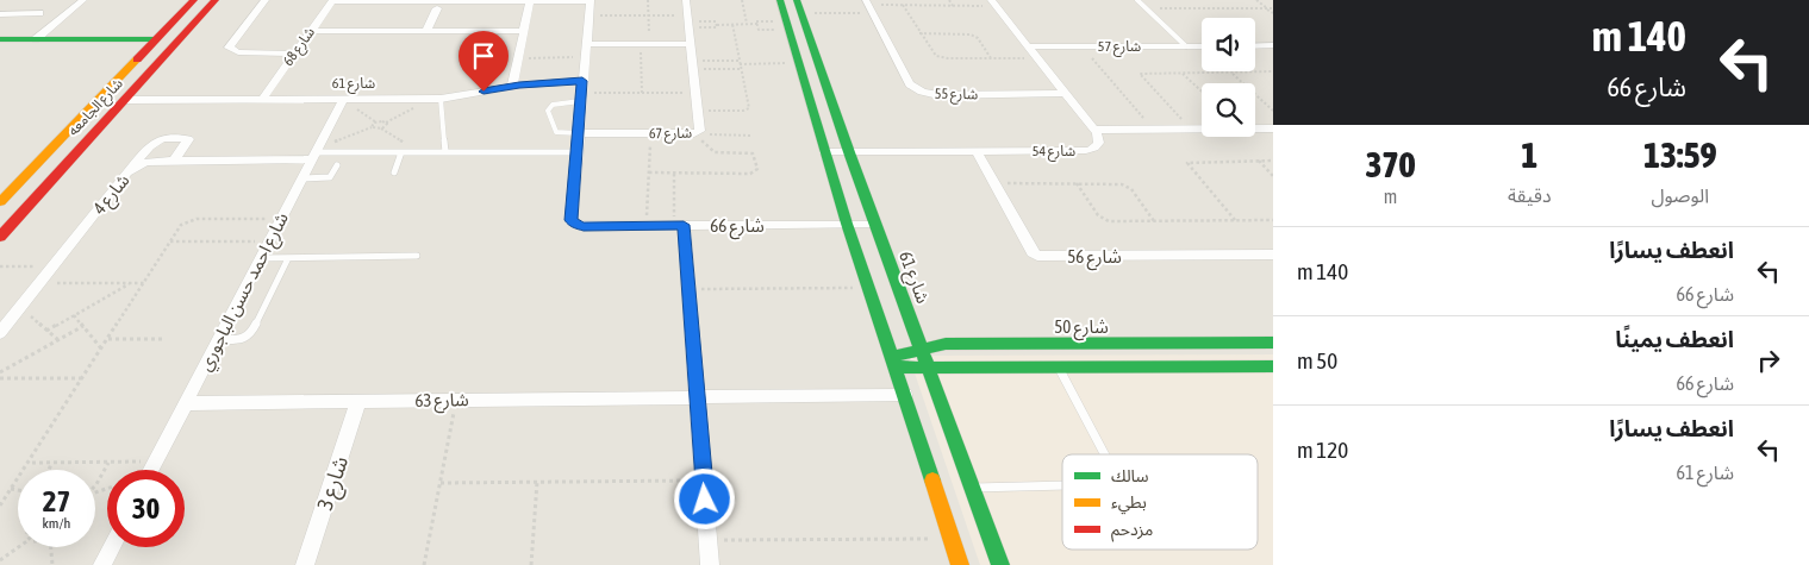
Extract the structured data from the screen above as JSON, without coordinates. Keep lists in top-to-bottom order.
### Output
{
  "streets": {
    "street": [
      "شارع 68",
      "شارع 57",
      "شارع 61",
      "شارع 55",
      "شارع الجامعه",
      "شارع 67",
      "شارع 54",
      "شارع 4",
      "شارع 66",
      "شارع 56",
      "شارع احمد حسن الباجوري",
      "شارع 50",
      "شارع 63",
      "شارع 3"
    ]
  },
  "crossings": [
    ["شارع 68", "شارع 61"],
    ["شارع 68", "شارع 66"],
    ["شارع 57", "شارع 54"],
    ["شارع 61", "شارع الجامعه"],
    ["شارع 61", "شارع 54"],
    ["شارع 61", "شارع 66"],
    ["شارع 61", "شارع احمد حسن الباجوري"],
    ["شارع 61", "شارع 50"],
    ["شارع 55", "شارع 54"],
    ["شارع 67", "شارع 66"],
    ["شارع 54", "شارع 56"],
    ["شارع 4", "شارع احمد حسن الباجوري"],
    ["شارع احمد حسن الباجوري", "شارع 63"],
    ["شارع 63", "شارع 3"]
  ],
  "legend": ["سالك", "بطيء", "مزدحم"],
  "page": {
    "turn": ["140 m", "شارع 66"],
    "eta": [
      "13:59",
      "الوصول",
      "1",
      "دقيقة",
      "370",
      "m"
    ],
    "list": [
      {
        "name": "انعطف يسارًا",
        "note": "شارع 66",
        "value": "140 m"
      },
      {
        "name": "انعطف يمينًا",
        "note": "شارع 66",
        "value": "50 m"
      },
      {
        "name": "انعطف يسارًا",
        "note": "شارع 61",
        "value": "120 m"
      }
    ],
    "speed": "27 km/h",
    "limit": "30"
  }
}
